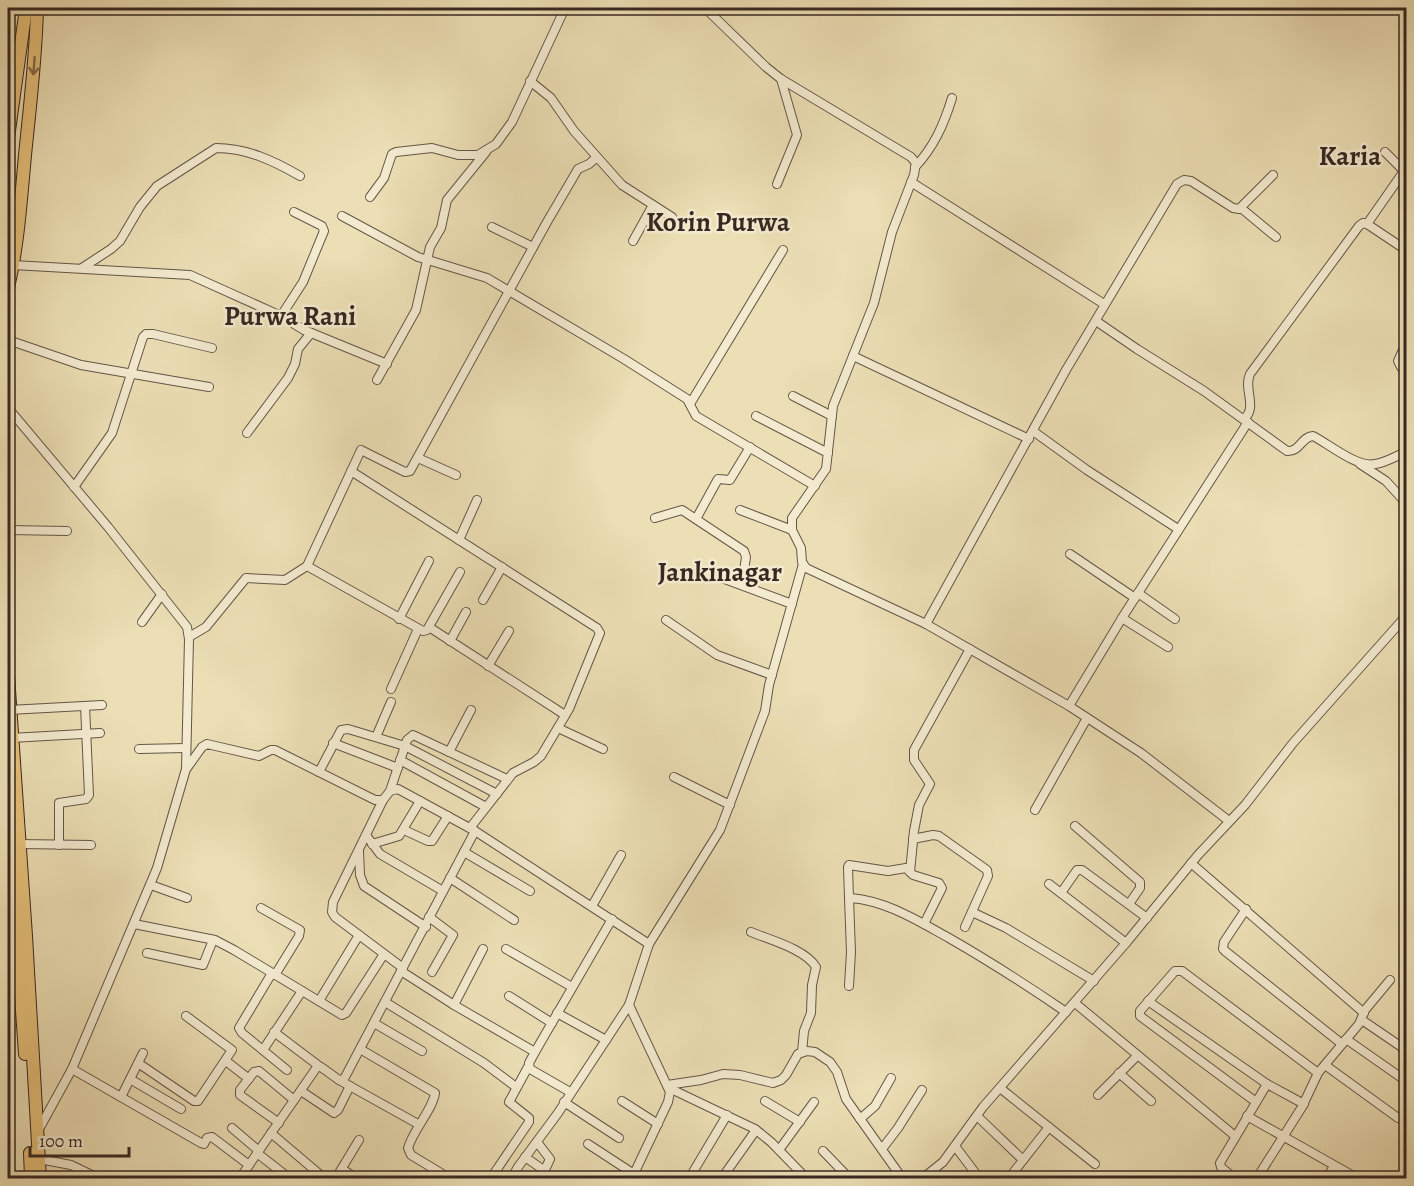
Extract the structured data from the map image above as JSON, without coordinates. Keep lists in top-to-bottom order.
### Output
{
  "districts": [
    "Karia",
    "Korin Purwa",
    "Purwa Rani",
    "Jankinagar"
  ],
  "scale_bar": "100 m"
}
